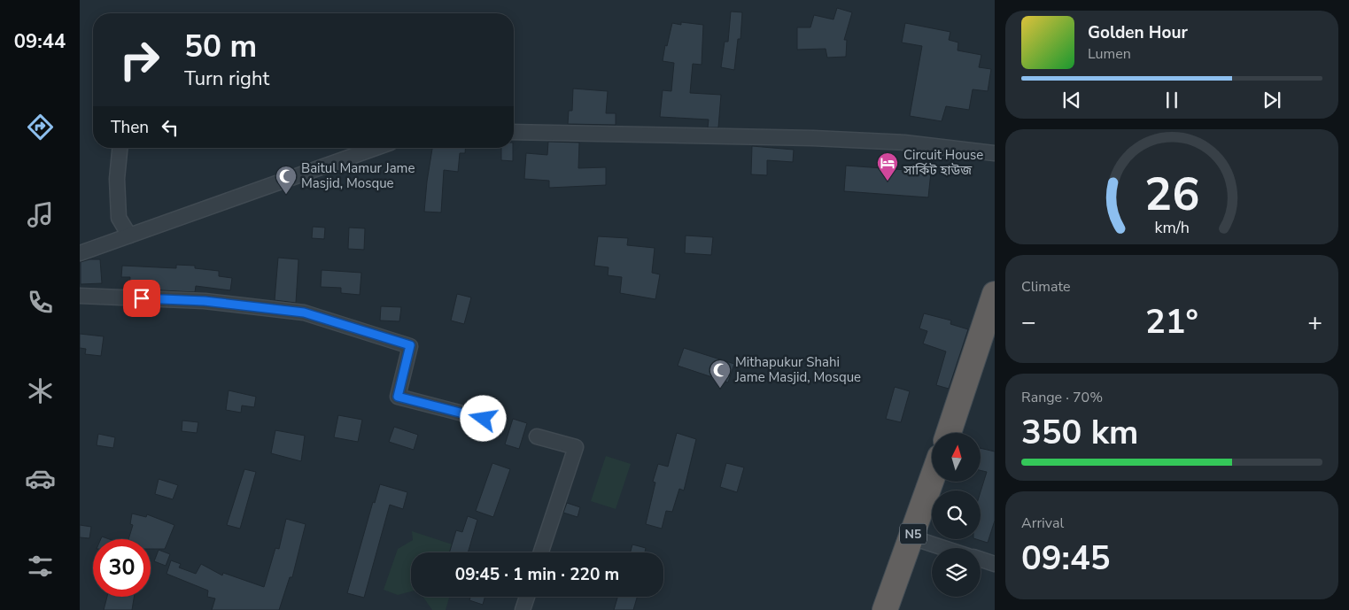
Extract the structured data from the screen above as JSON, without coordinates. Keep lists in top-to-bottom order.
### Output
{
  "streets": {
    "highway": ["N5"]
  },
  "places": {
    "hotel": ["Circuit House সার্কিট হাউজ"],
    "mosque": ["Baitul Mamur Jame Masjid, Mosque", "Mithapukur Shahi Jame Masjid, Mosque"]
  },
  "north": "top",
  "page": {
    "tabs": "09:44",
    "turn": ["50 m", "Turn right"],
    "song": ["Golden Hour", "Lumen"],
    "then": "Then",
    "tile": [
      "Climate",
      ["Range · 70%", "350 km"],
      ["Arrival", "09:45"]
    ],
    "heat": ["−", "21°", "+"],
    "limit": "30",
    "trip": "09:45 · 1 min · 220 m",
    "gauge": ["26", "km/h"]
  }
}
